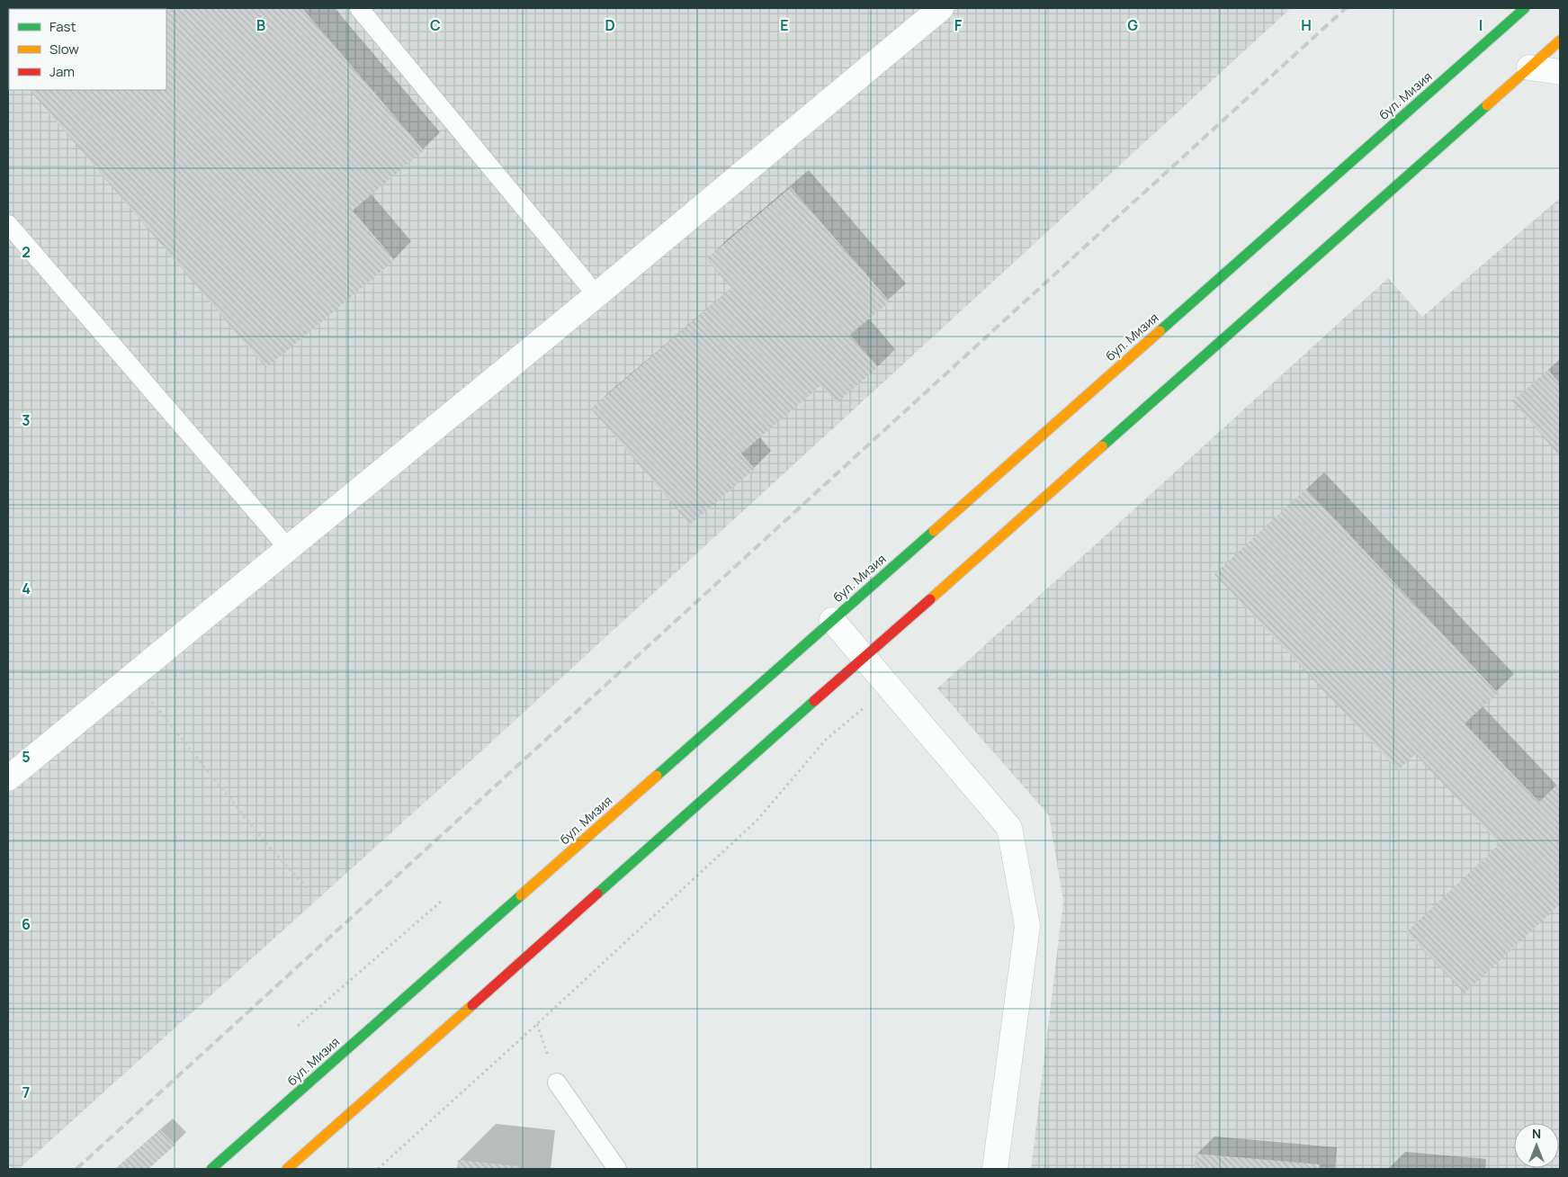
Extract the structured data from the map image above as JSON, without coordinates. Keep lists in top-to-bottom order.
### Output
{
  "streets": {
    "street": ["бул. Мизия"]
  },
  "legend": ["Fast", "Slow", "Jam"],
  "north": "top",
  "grid": {
    "columns": [
      "B",
      "C",
      "D",
      "E",
      "F",
      "G",
      "H",
      "I"
    ],
    "rows": [
      "2",
      "3",
      "4",
      "5",
      "6",
      "7"
    ]
  }
}
